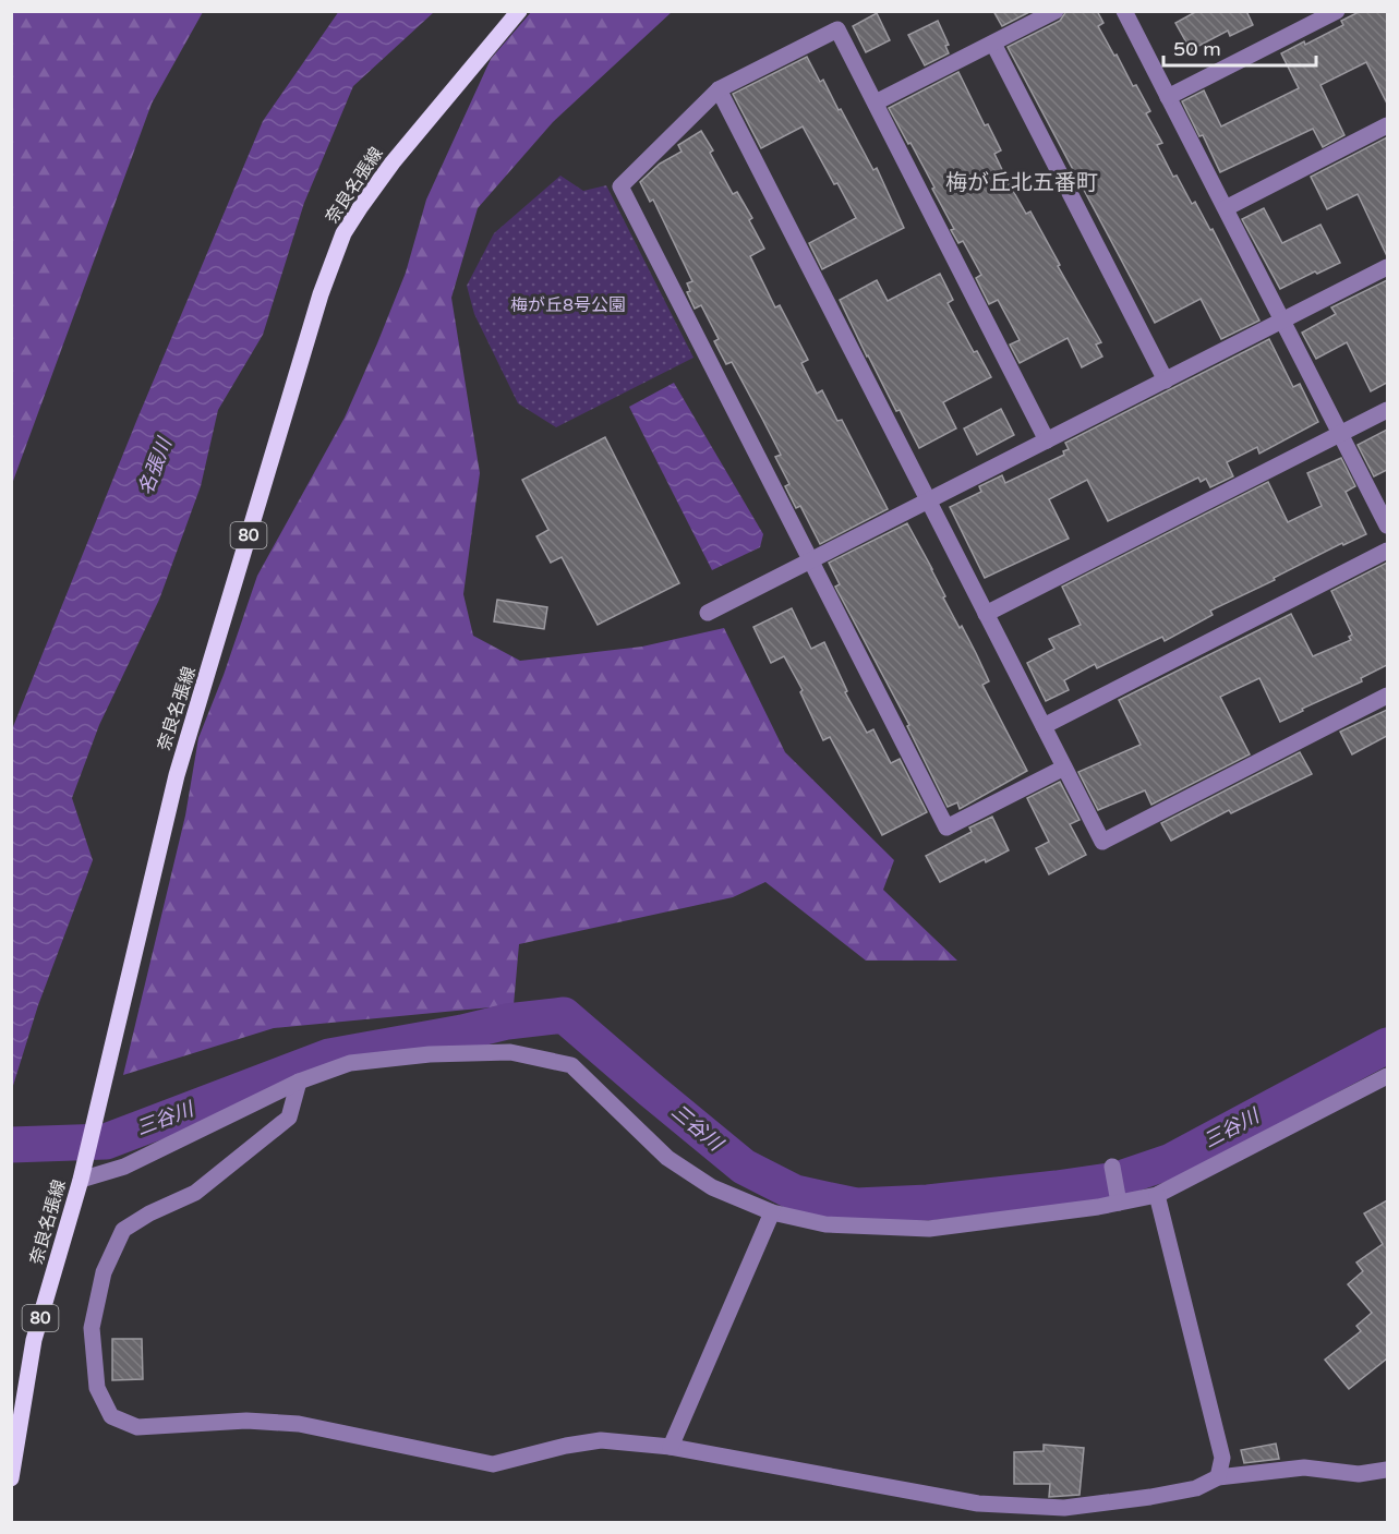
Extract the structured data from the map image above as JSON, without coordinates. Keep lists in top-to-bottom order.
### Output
{
  "streets": {
    "main road": ["奈良名張線", "80"]
  },
  "districts": ["梅が丘北五番町"],
  "water": ["名張川", "三谷川"],
  "parks": ["梅が丘8号公園"],
  "scale_bar": "50 m"
}
